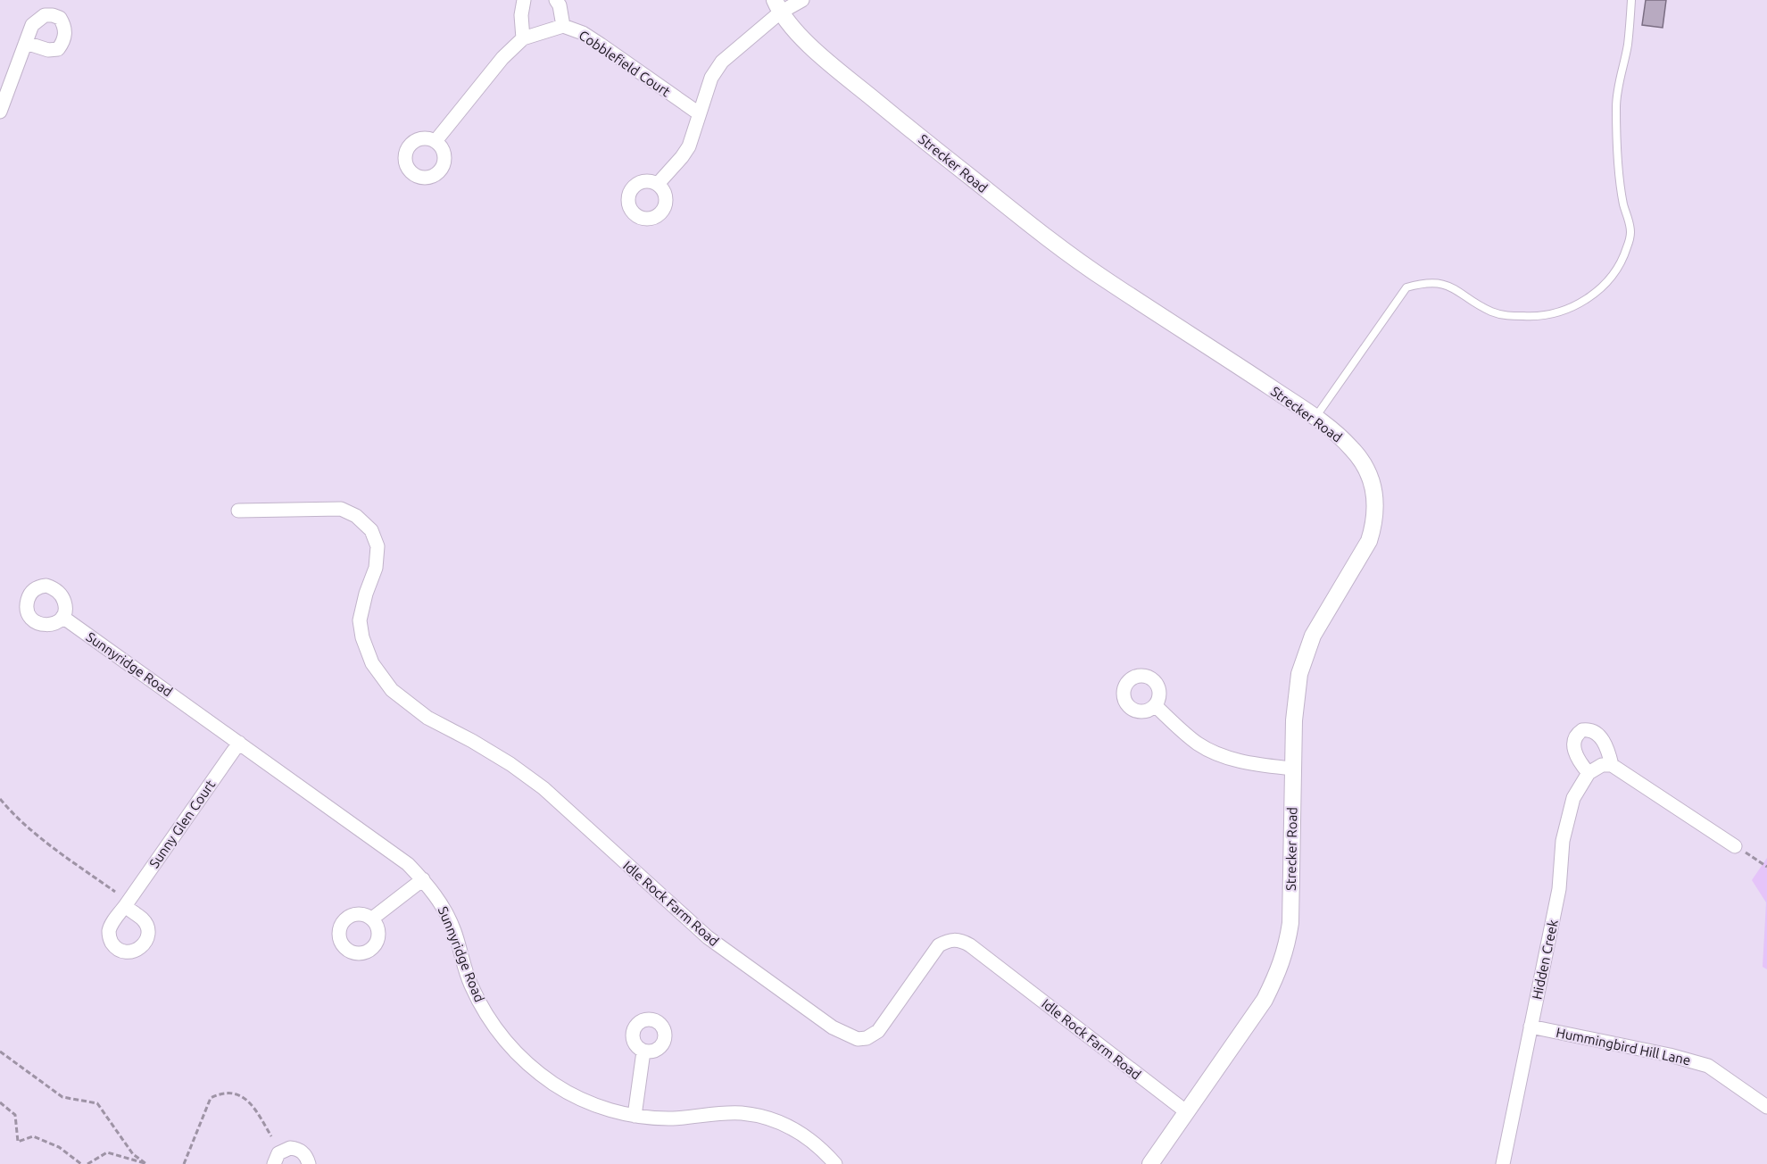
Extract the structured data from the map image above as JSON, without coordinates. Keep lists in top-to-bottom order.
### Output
{
  "streets": {
    "street": [
      "Cobblefield Court",
      "Strecker Road",
      "Sunnyridge Road",
      "Sunny Glen Court",
      "Idle Rock Farm Road",
      "Hidden Creek",
      "Hummingbird Hill Lane"
    ]
  },
  "crossings": [
    ["Strecker Road", "Idle Rock Farm Road"],
    ["Sunnyridge Road", "Sunny Glen Court"],
    ["Hidden Creek", "Hummingbird Hill Lane"]
  ]
}
